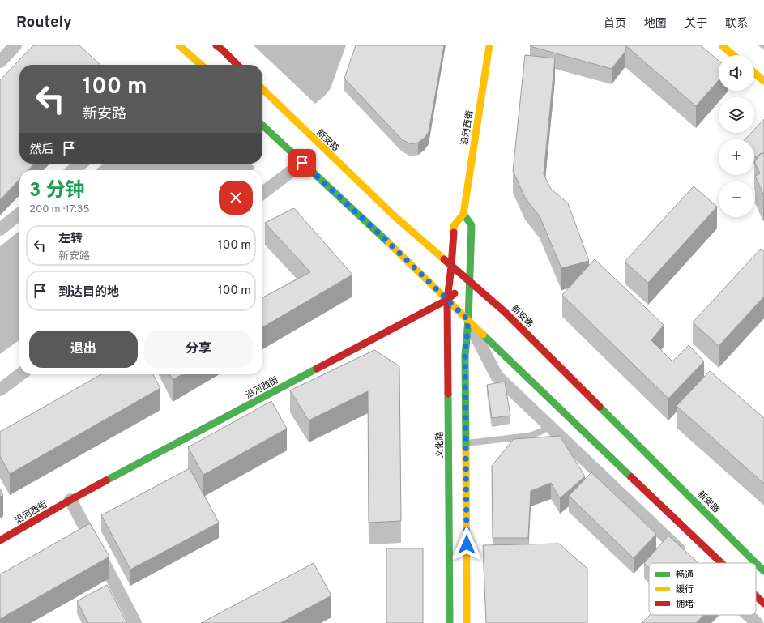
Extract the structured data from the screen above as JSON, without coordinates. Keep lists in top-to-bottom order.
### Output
{
  "streets": {
    "main road": ["沿河西街", "新安路", "文化路"]
  },
  "crossings": [
    ["沿河西街", "新安路"],
    ["沿河西街", "文化路"],
    ["新安路", "文化路"]
  ],
  "legend": ["畅通", "缓行", "拥堵"],
  "page": {
    "header": "Routely",
    "nav": [
      "首页",
      "地图",
      "关于",
      "联系"
    ],
    "map_buttons": ["+", "−"],
    "turn": ["100 m", "新安路"],
    "then": "然后",
    "heading": ["3 分钟", "200 m · 17:35"],
    "list": [
      {
        "name": "左转",
        "note": "新安路",
        "value": "100 m"
      },
      {
        "name": "到达目的地",
        "value": "100 m"
      }
    ],
    "buttons": ["退出", "分享"]
  }
}
